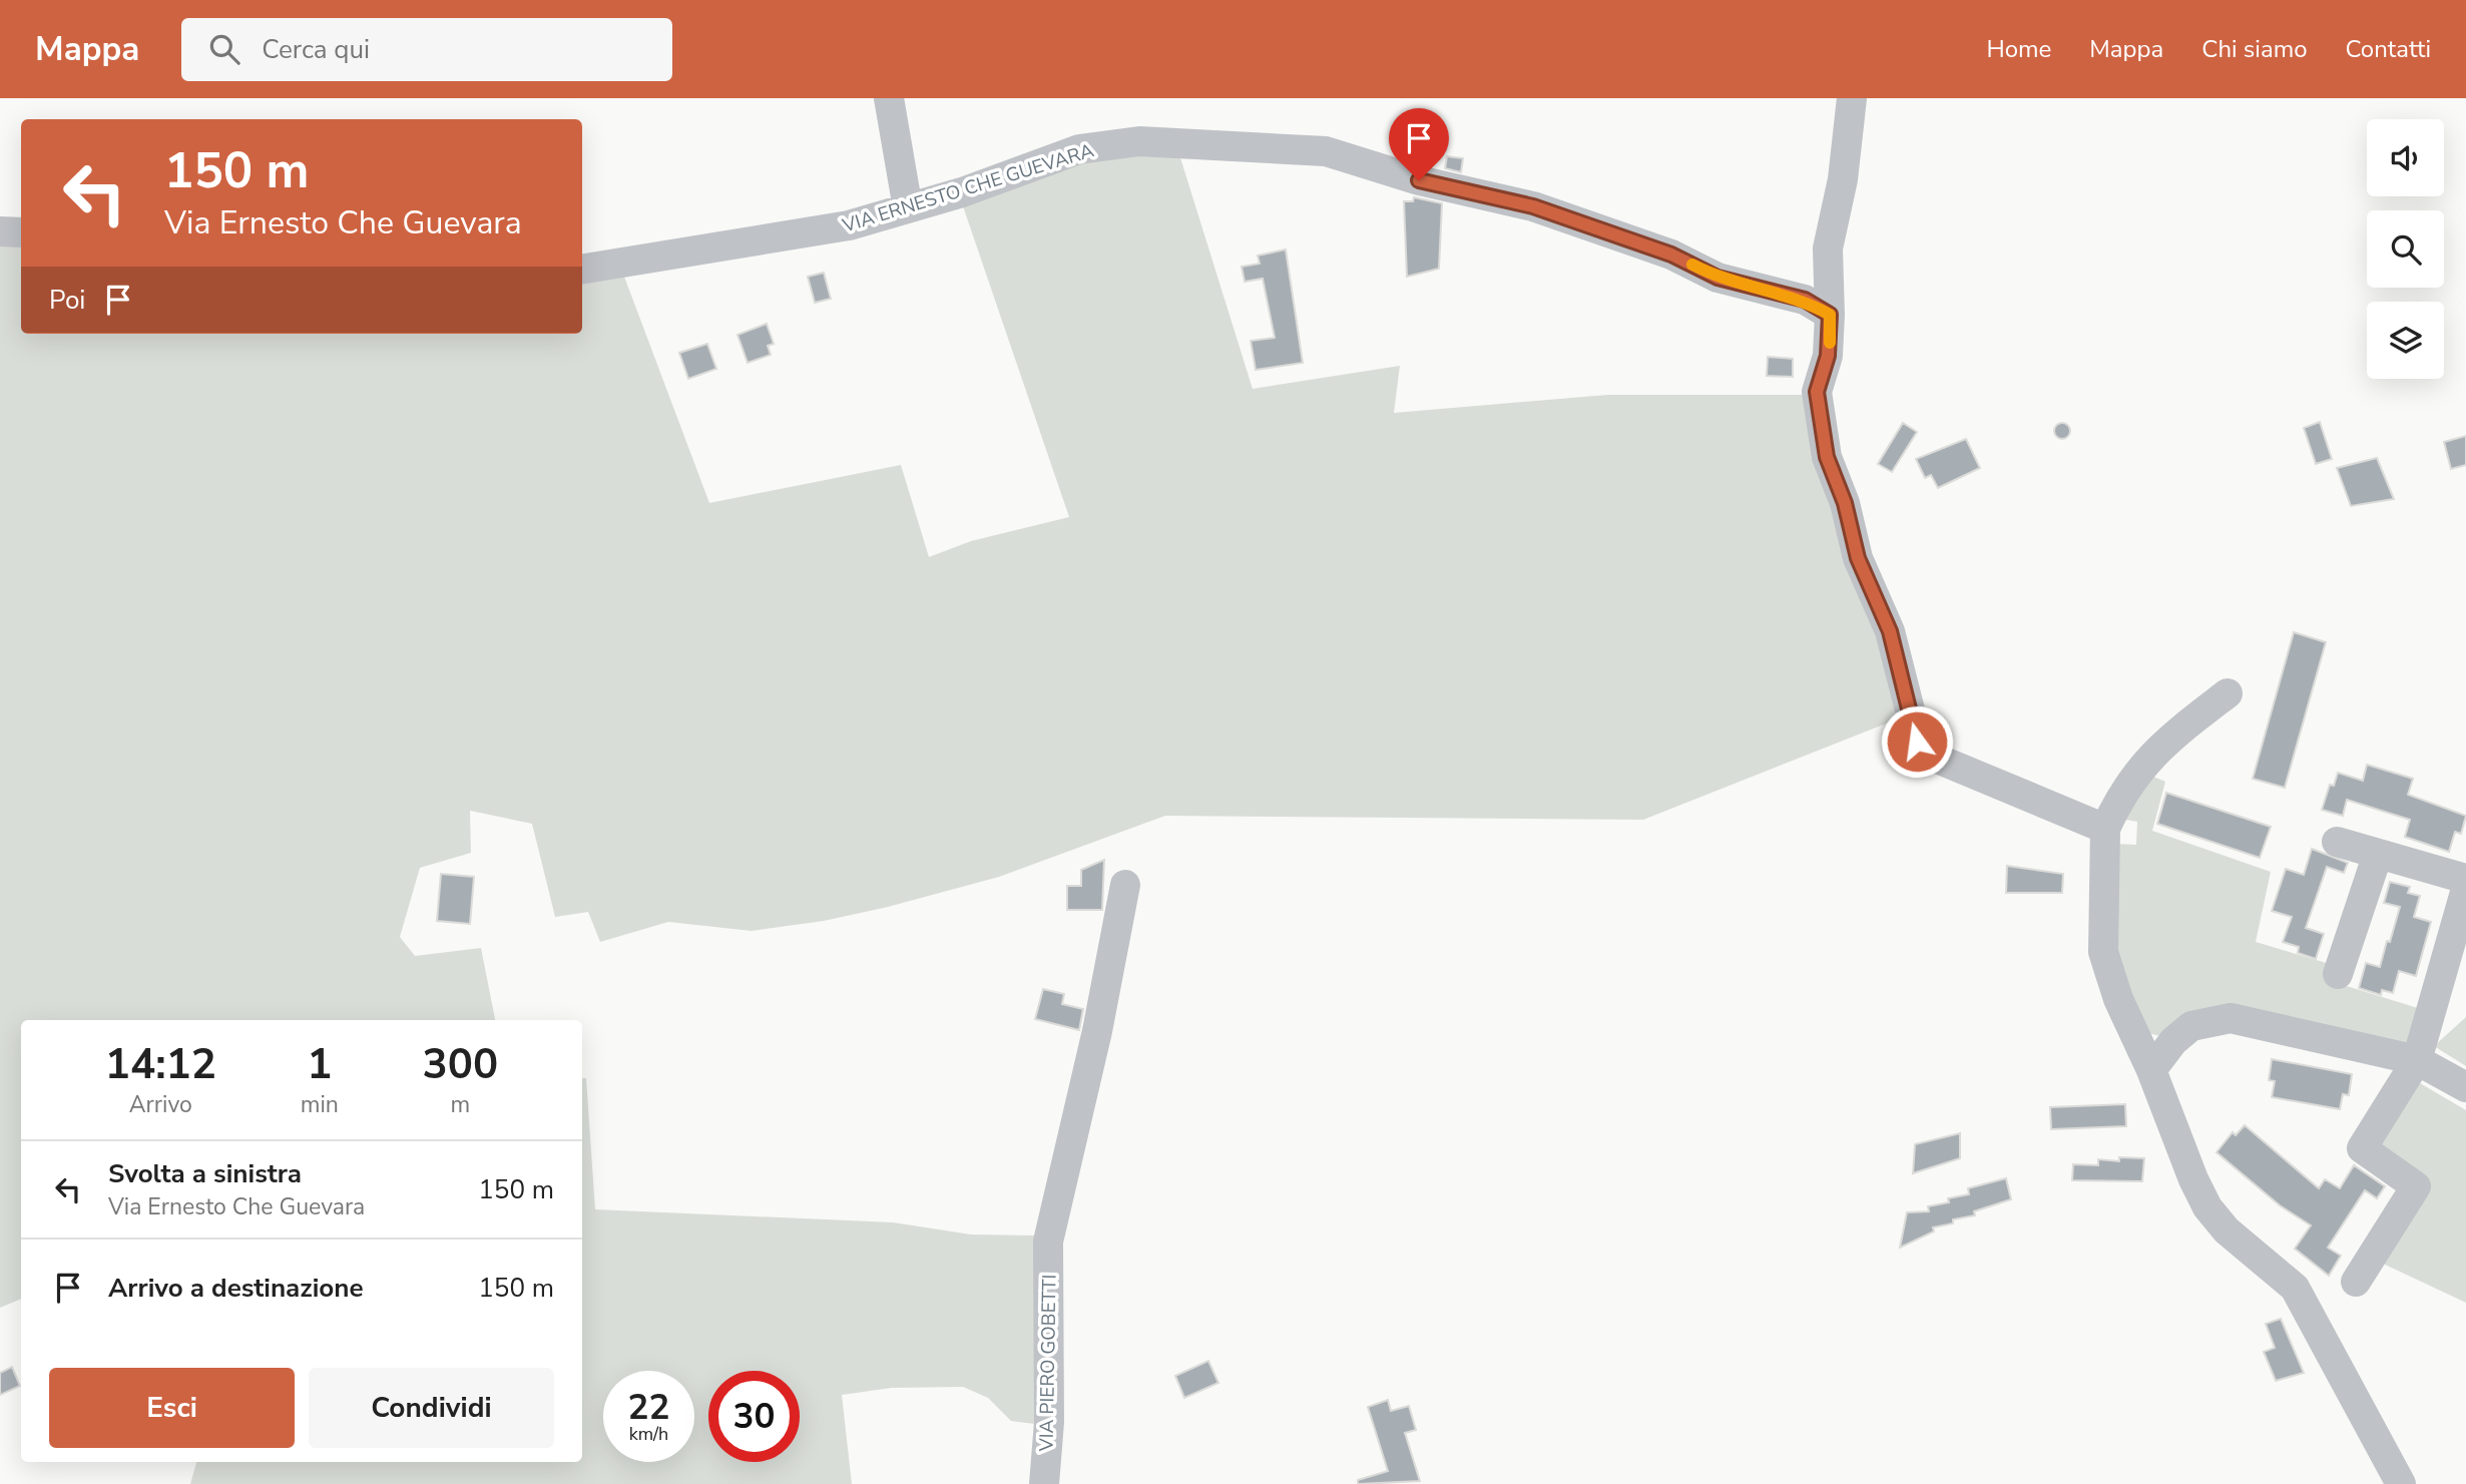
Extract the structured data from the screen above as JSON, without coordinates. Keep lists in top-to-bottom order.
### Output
{
  "streets": {
    "street": ["VIA ERNESTO CHE GUEVARA", "VIA PIERO GOBETTI"]
  },
  "page": {
    "header": "Mappa",
    "search": "Cerca qui",
    "nav": [
      "Home",
      "Mappa",
      "Chi siamo",
      "Contatti"
    ],
    "turn": ["150 m", "Via Ernesto Che Guevara"],
    "then": "Poi",
    "eta": [
      "14:12",
      "Arrivo",
      "1",
      "min",
      "300",
      "m"
    ],
    "list": [
      {
        "name": "Svolta a sinistra",
        "note": "Via Ernesto Che Guevara",
        "value": "150 m"
      },
      {
        "name": "Arrivo a destinazione",
        "value": "150 m"
      }
    ],
    "buttons": ["Esci", "Condividi"],
    "speed": "22 km/h",
    "limit": "30"
  }
}
